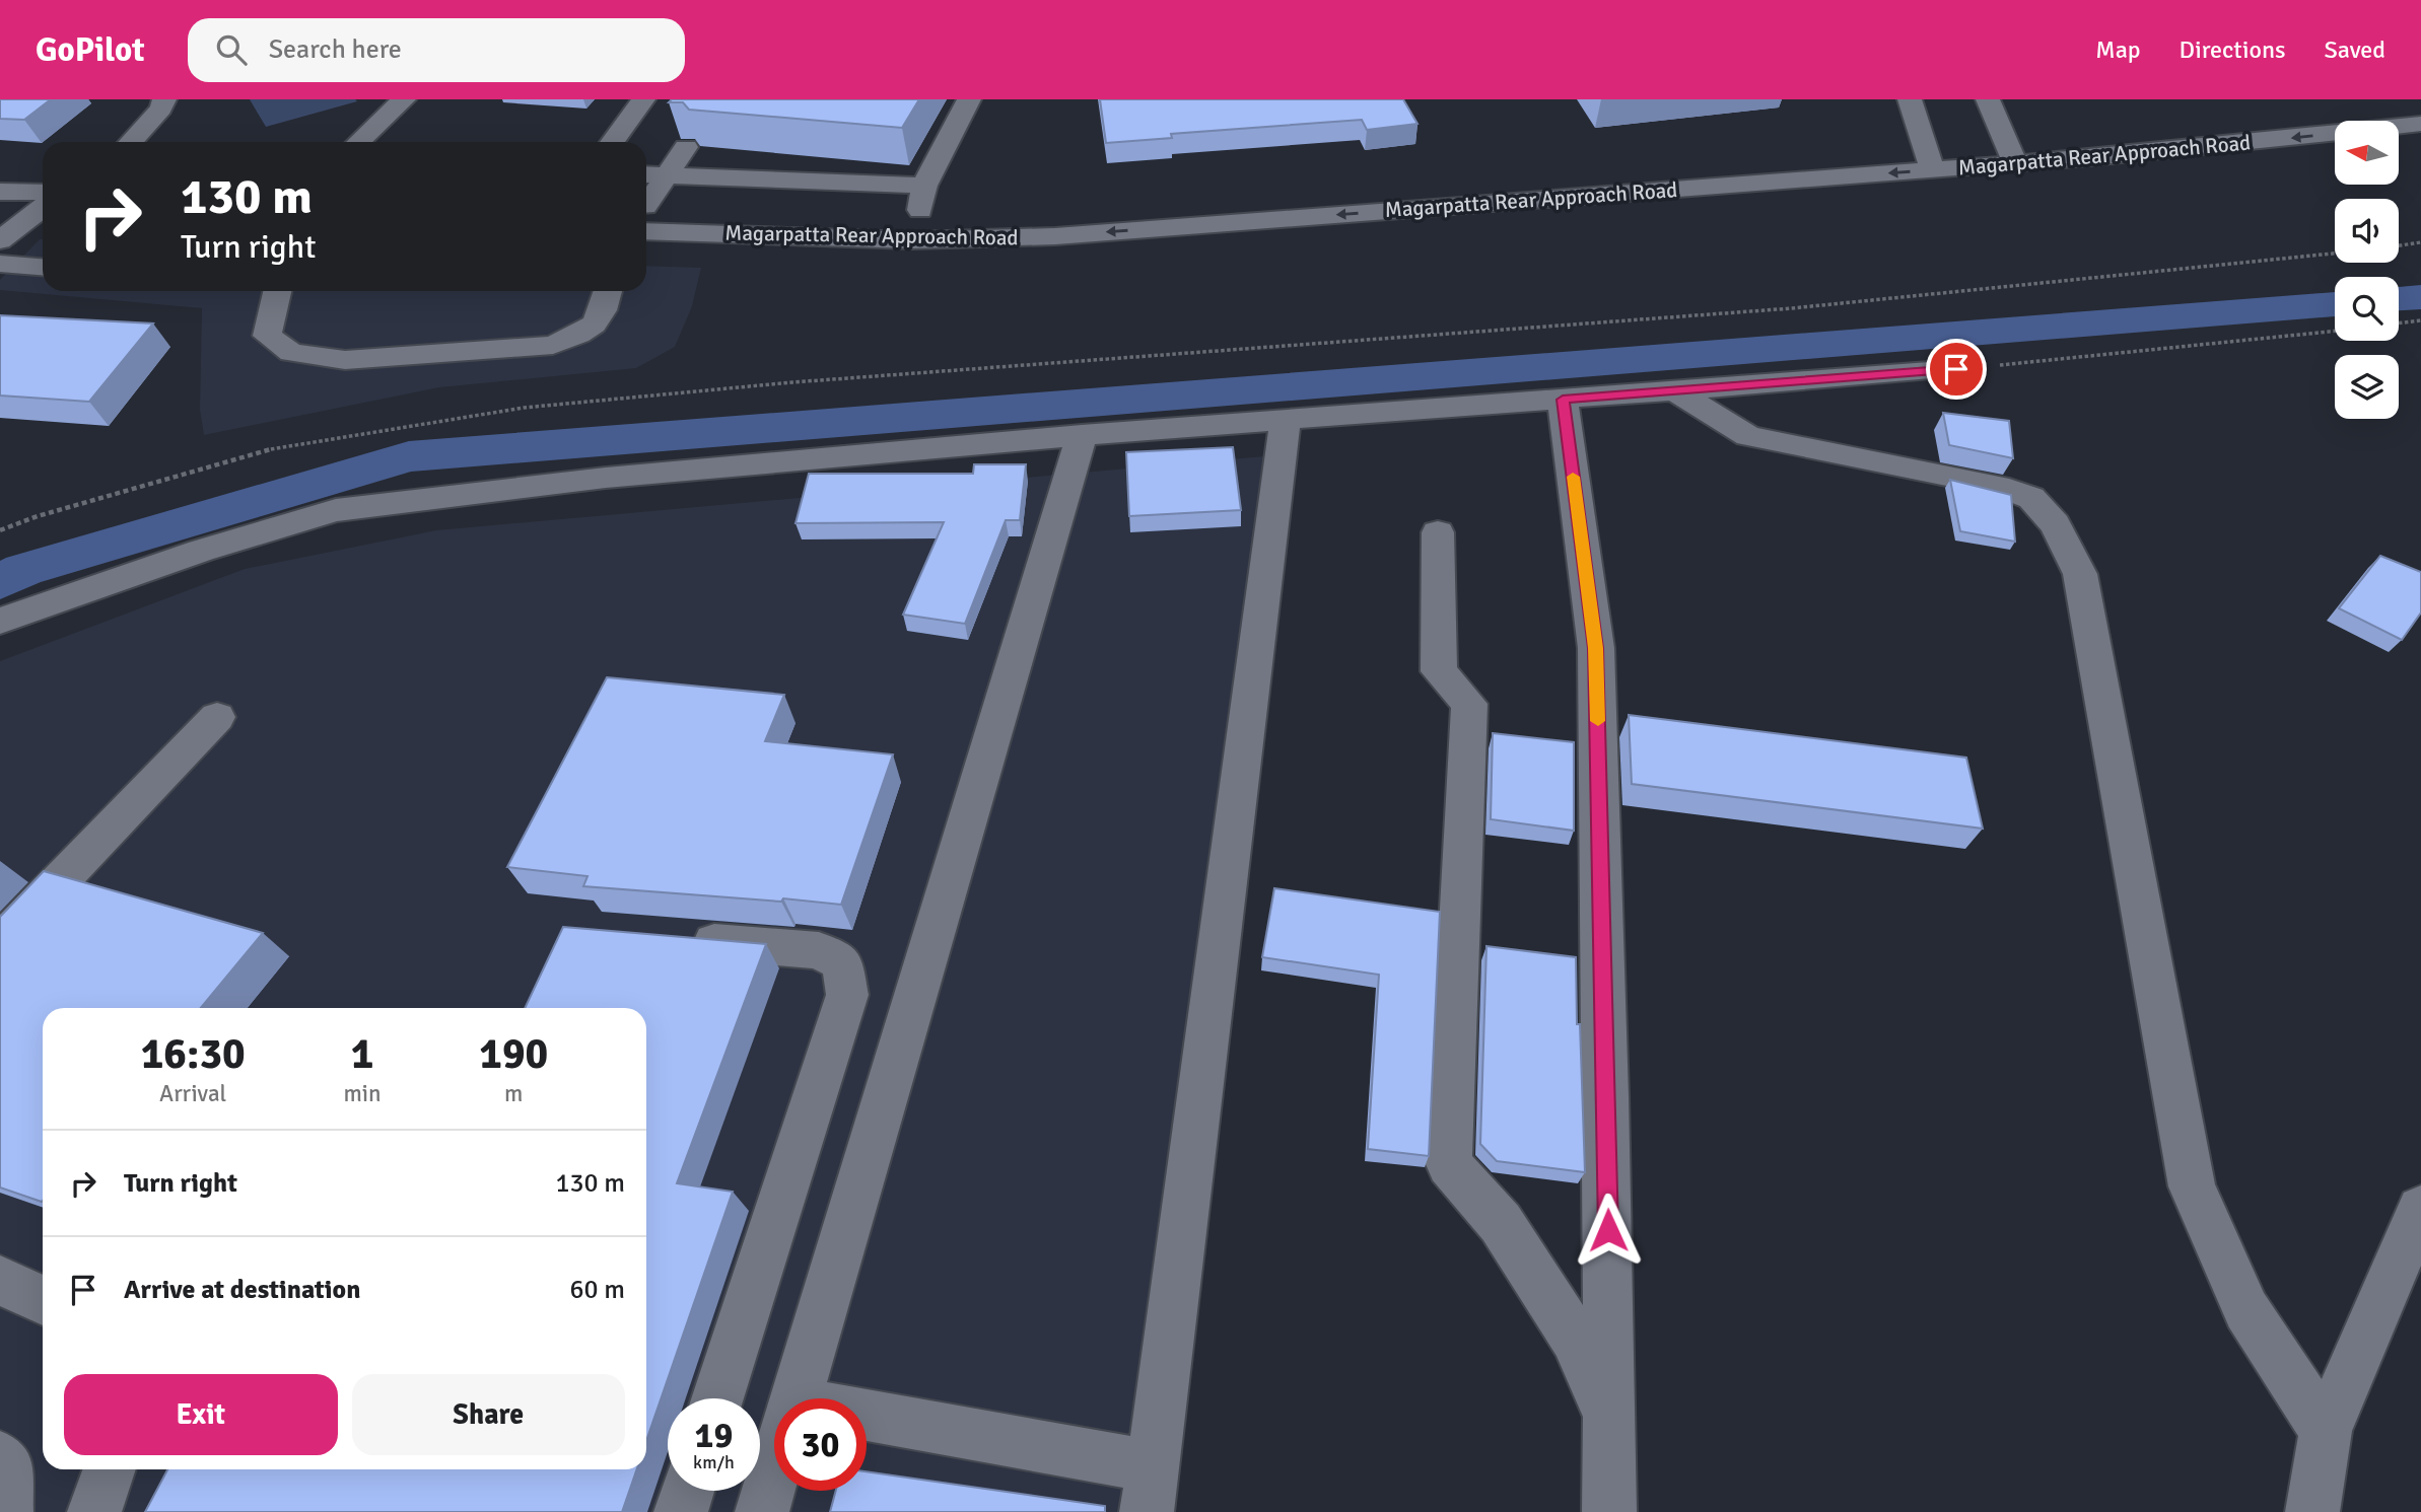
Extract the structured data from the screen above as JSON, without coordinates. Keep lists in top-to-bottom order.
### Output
{
  "streets": {
    "street": ["Magarpatta Rear Approach Road"]
  },
  "north": "left",
  "page": {
    "header": "GoPilot",
    "search": "Search here",
    "nav": ["Map", "Directions", "Saved"],
    "turn": ["130 m", "Turn right"],
    "eta": [
      "16:30",
      "Arrival",
      "1",
      "min",
      "190",
      "m"
    ],
    "list": [
      {
        "name": "Turn right",
        "value": "130 m"
      },
      {
        "name": "Arrive at destination",
        "value": "60 m"
      }
    ],
    "buttons": ["Exit", "Share"],
    "speed": "19 km/h",
    "limit": "30"
  }
}
